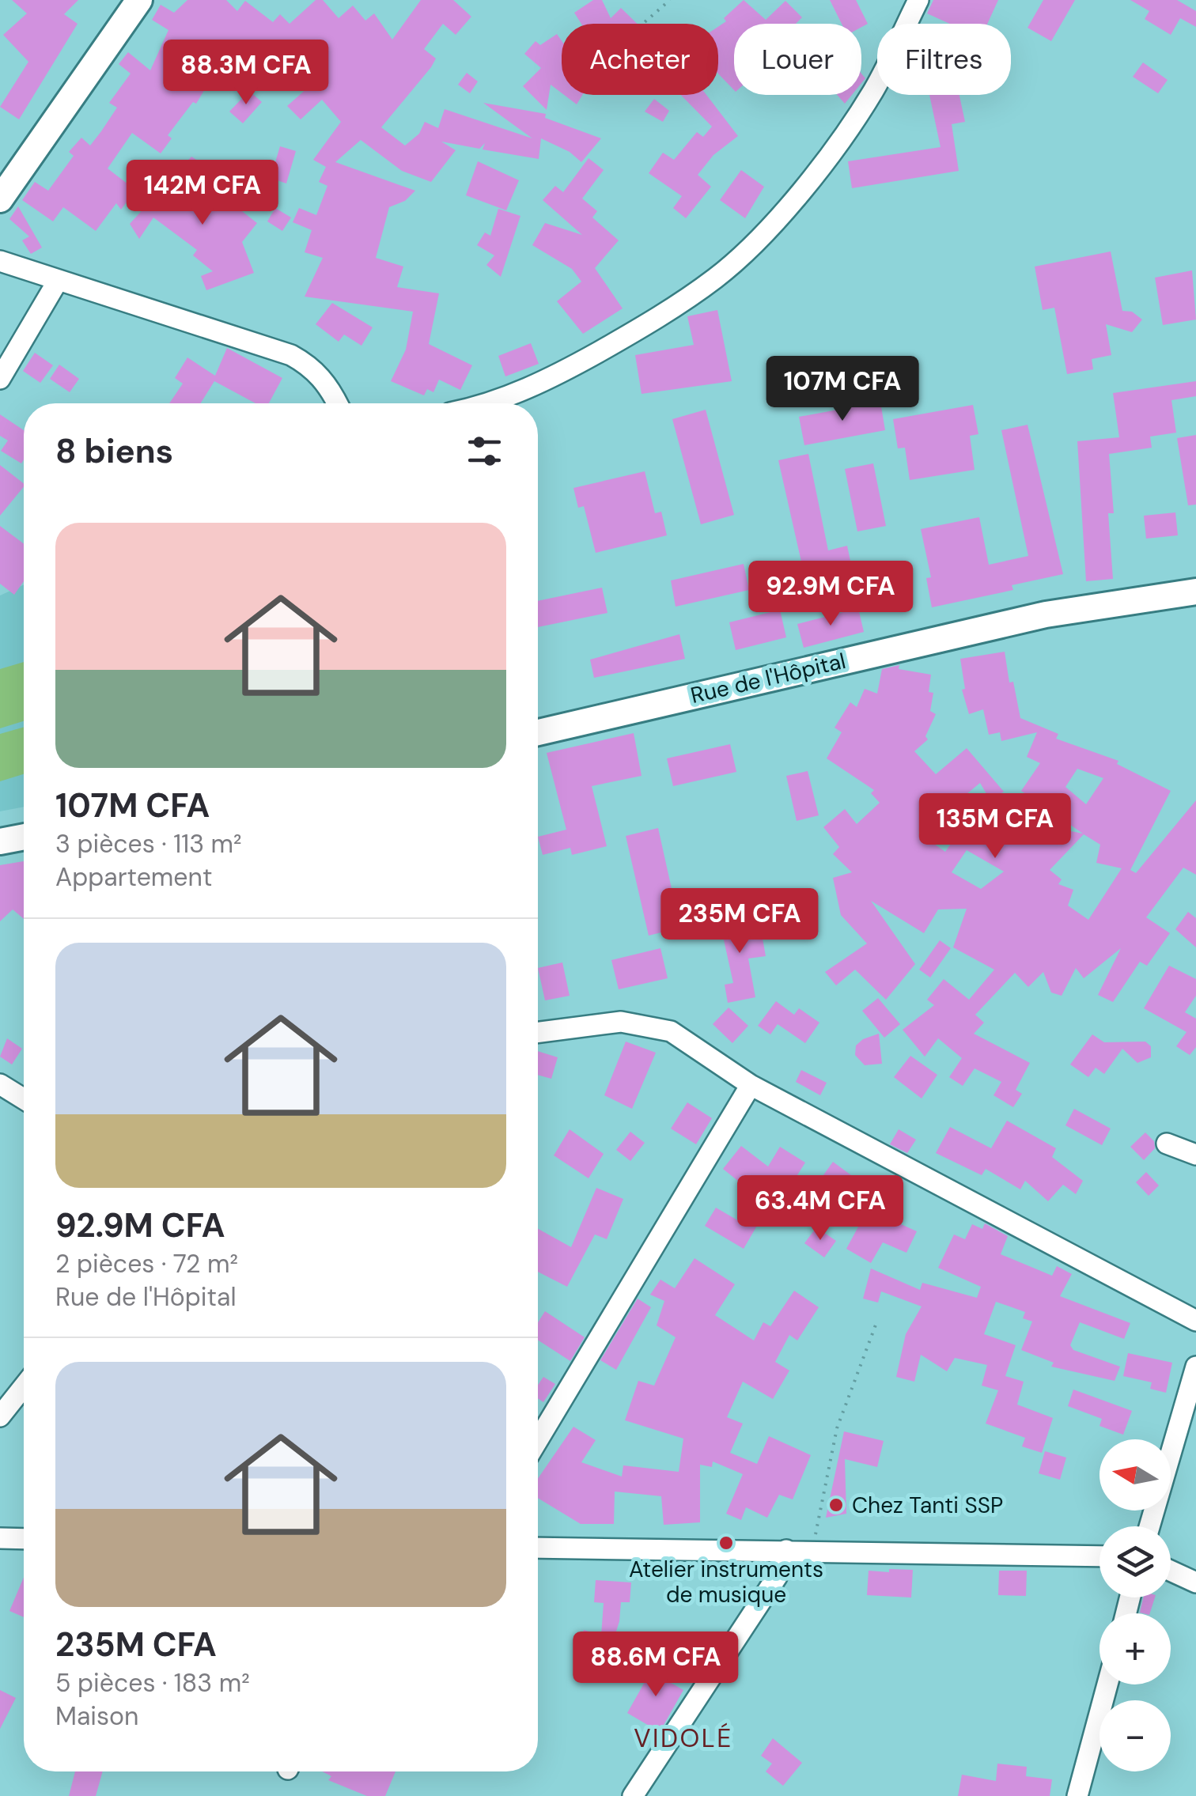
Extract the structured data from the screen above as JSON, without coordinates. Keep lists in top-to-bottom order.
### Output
{
  "streets": {
    "street": ["Rue de l'Hôpital"]
  },
  "districts": ["VIDOLÉ"],
  "places": ["Chez Tanti SSP", "Atelier instruments de musique"],
  "north": "left",
  "page": {
    "chip": ["Acheter", "Louer", "Filtres"],
    "price": [
      "88.3M CFA",
      "142M CFA",
      "107M CFA",
      "92.9M CFA",
      "135M CFA",
      "235M CFA",
      "63.4M CFA",
      "88.6M CFA"
    ],
    "heading": "8 biens",
    "list": [
      {
        "name": "107M CFA",
        "note": "3 pièces · 113 m² · Appartement"
      },
      {
        "name": "92.9M CFA",
        "note": "2 pièces · 72 m² · Rue de l'Hôpital"
      },
      {
        "name": "235M CFA",
        "note": "5 pièces · 183 m² · Maison"
      }
    ],
    "map_buttons": ["+", "−"]
  }
}
